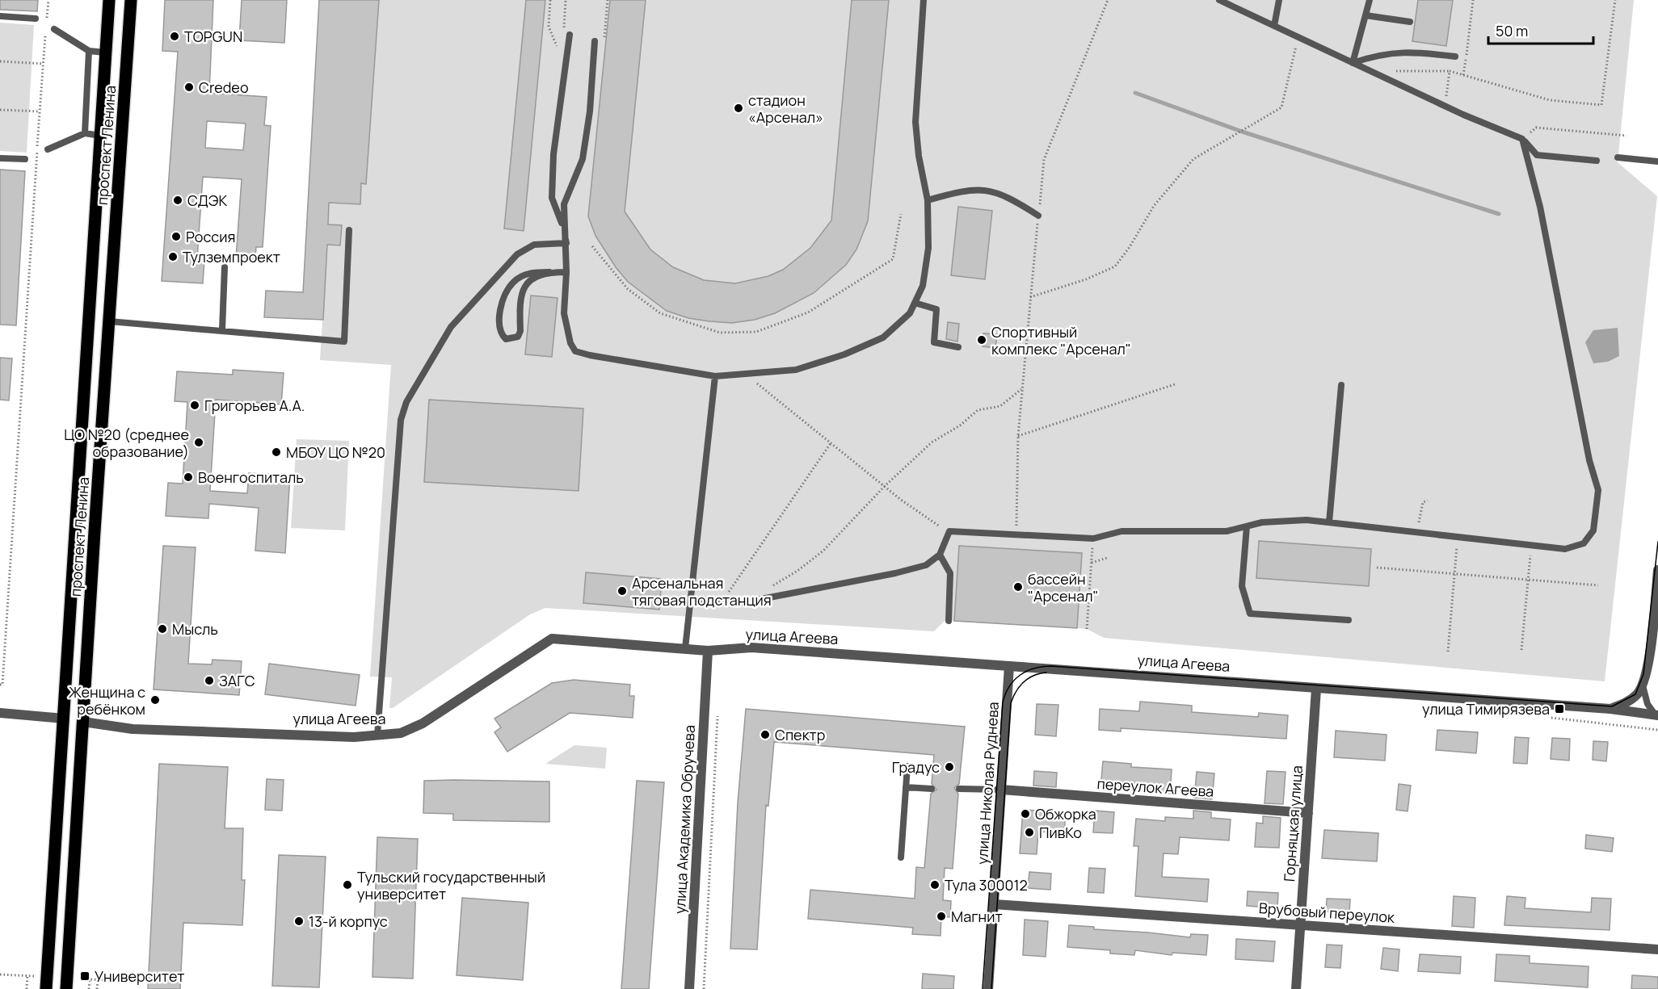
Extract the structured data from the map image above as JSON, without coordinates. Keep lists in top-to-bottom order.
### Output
{
  "streets": {
    "main road": ["проспект Ленина", "улица Агеева"],
    "street": [
      "улица Николая Руднева",
      "переулок Агеева",
      "улица Академика Обручева",
      "Горняцкая улица",
      "Врубовый переулок"
    ]
  },
  "crossings": [
    ["проспект Ленина", "улица Агеева"],
    ["улица Агеева", "улица Николая Руднева"],
    ["улица Агеева", "улица Академика Обручева"],
    ["улица Агеева", "Горняцкая улица"],
    ["улица Николая Руднева", "переулок Агеева"],
    ["улица Николая Руднева", "Врубовый переулок"],
    ["переулок Агеева", "Горняцкая улица"],
    ["Горняцкая улица", "Врубовый переулок"]
  ],
  "places": {
    "other": [
      "TOPGUN",
      "Credeo",
      "стадион «Арсенал»",
      "СДЭК",
      "Россия",
      "Тулземпроект",
      "Спортивный комплекс \"Арсенал\"",
      "Григорьев А.А.",
      "ЦО №20 (среднее образование)",
      "МБОУ ЦО №20",
      "Военгоспиталь",
      "бассейн \"Арсенал\"",
      "Арсенальная тяговая подстанция",
      "Мысль",
      "ЗАГС",
      "Женщина с ребëнком",
      "Спектр",
      "Градус",
      "Обжорка",
      "ПивКо",
      "Тульский государственный университет",
      "Тула 300012",
      "Магнит",
      "13-й корпус"
    ],
    "transit": ["улица Тимирязева", "Университет"]
  },
  "scale_bar": "50 m"
}
